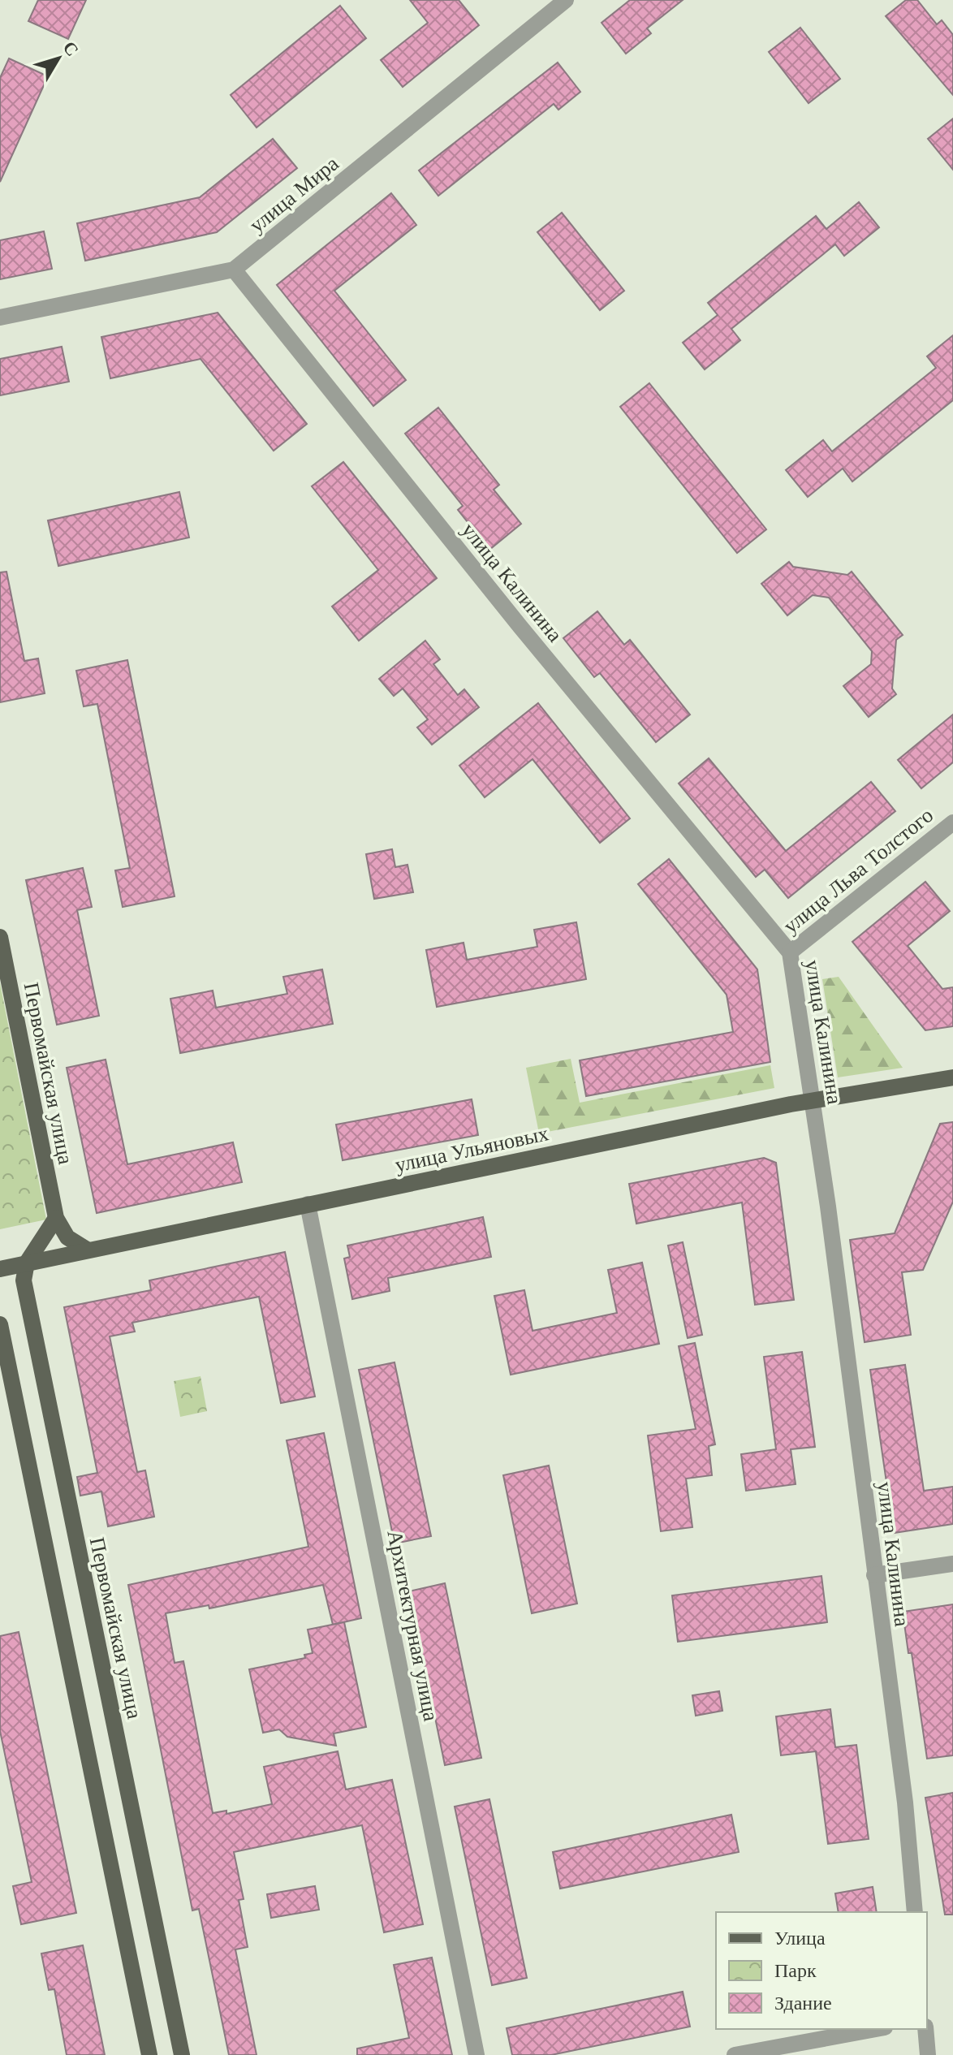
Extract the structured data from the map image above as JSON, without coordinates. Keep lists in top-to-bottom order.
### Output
{
  "streets": {
    "main road": ["Первомайская улица", "улица Ульяновых"],
    "street": [
      "улица Мира",
      "улица Калинина",
      "улица Льва Толстого",
      "Архитектурная улица"
    ]
  },
  "crossings": [
    ["улица Мира", "улица Калинина"],
    ["улица Калинина", "улица Льва Толстого"],
    ["улица Калинина", "улица Ульяновых"],
    ["Первомайская улица", "улица Ульяновых"],
    ["улица Ульяновых", "Архитектурная улица"]
  ],
  "legend": ["Улица", "Парк", "Здание"],
  "north": "top right"
}
